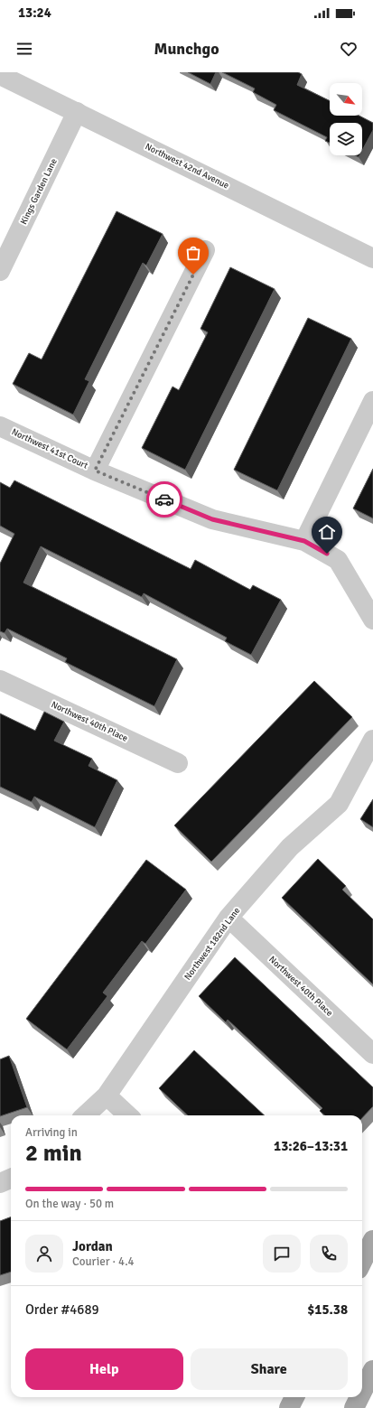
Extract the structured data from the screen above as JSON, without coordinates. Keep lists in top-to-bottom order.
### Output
{
  "streets": {
    "street": [
      "Northwest 42nd Avenue",
      "Kings Garden Lane",
      "Northwest 41st Court",
      "Northwest 40th Place",
      "Northwest 182nd Lane"
    ]
  },
  "crossings": [
    ["Northwest 42nd Avenue", "Kings Garden Lane"],
    ["Northwest 40th Place", "Northwest 182nd Lane"]
  ],
  "north": "bottom right",
  "page": {
    "status": "13:24",
    "header": "Munchgo",
    "heading": ["2 min", "Arriving in", "13:26–13:31"],
    "panel": [
      "Jordan",
      "Courier · 4.4",
      "Order #4689",
      "$15.38"
    ],
    "bar": "On the way · 50 m",
    "buttons": ["Help", "Share"]
  }
}
